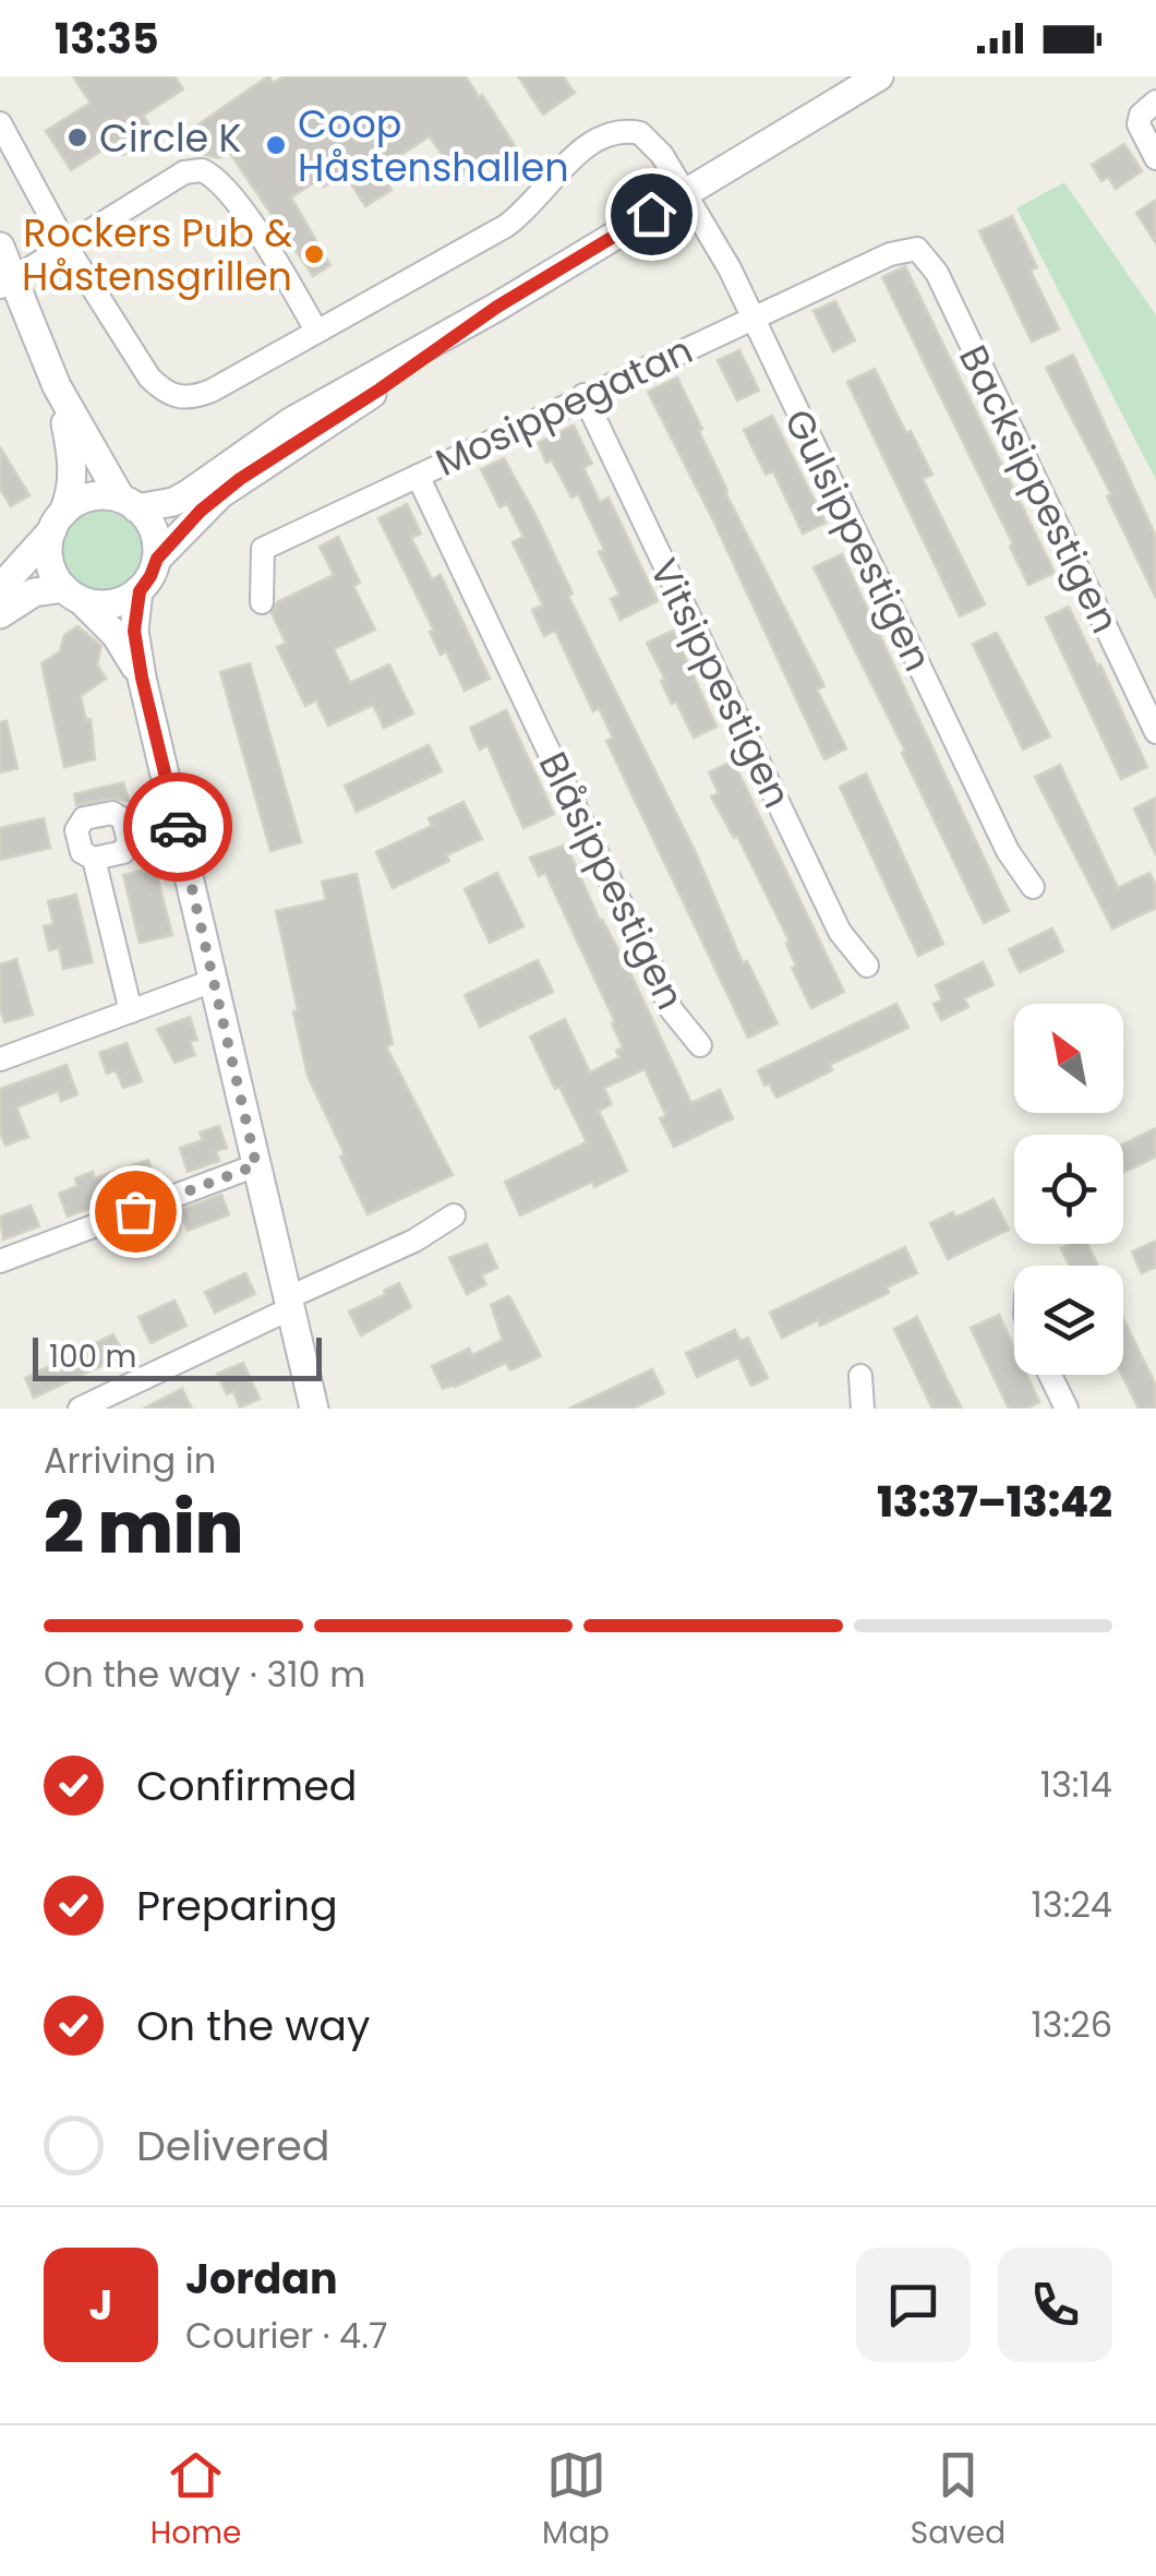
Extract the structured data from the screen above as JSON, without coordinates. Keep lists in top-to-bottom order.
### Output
{
  "streets": {
    "street": [
      "Mosippegatan",
      "Backsippestigen",
      "Gulsippestigen",
      "Vitsippestigen",
      "Blåsippestigen"
    ]
  },
  "crossings": [
    ["Mosippegatan", "Backsippestigen"],
    ["Mosippegatan", "Gulsippestigen"],
    ["Mosippegatan", "Vitsippestigen"],
    ["Mosippegatan", "Blåsippestigen"]
  ],
  "places": ["Circle K", "Coop Håstenshallen", "Rockers Pub & Håstensgrillen"],
  "scale_bar": "100 m",
  "north": "top left",
  "page": {
    "status": "13:35",
    "scale": "100 m",
    "heading": ["2 min", "Arriving in", "13:37–13:42"],
    "panel": ["Jordan", "Courier · 4.7"],
    "bar": "On the way · 310 m",
    "list": [
      ["Confirmed", "13:14"],
      ["Preparing", "13:24"],
      ["On the way", "13:26"],
      "Delivered"
    ],
    "round": "J",
    "tabs": ["Home", "Map", "Saved"]
  }
}
